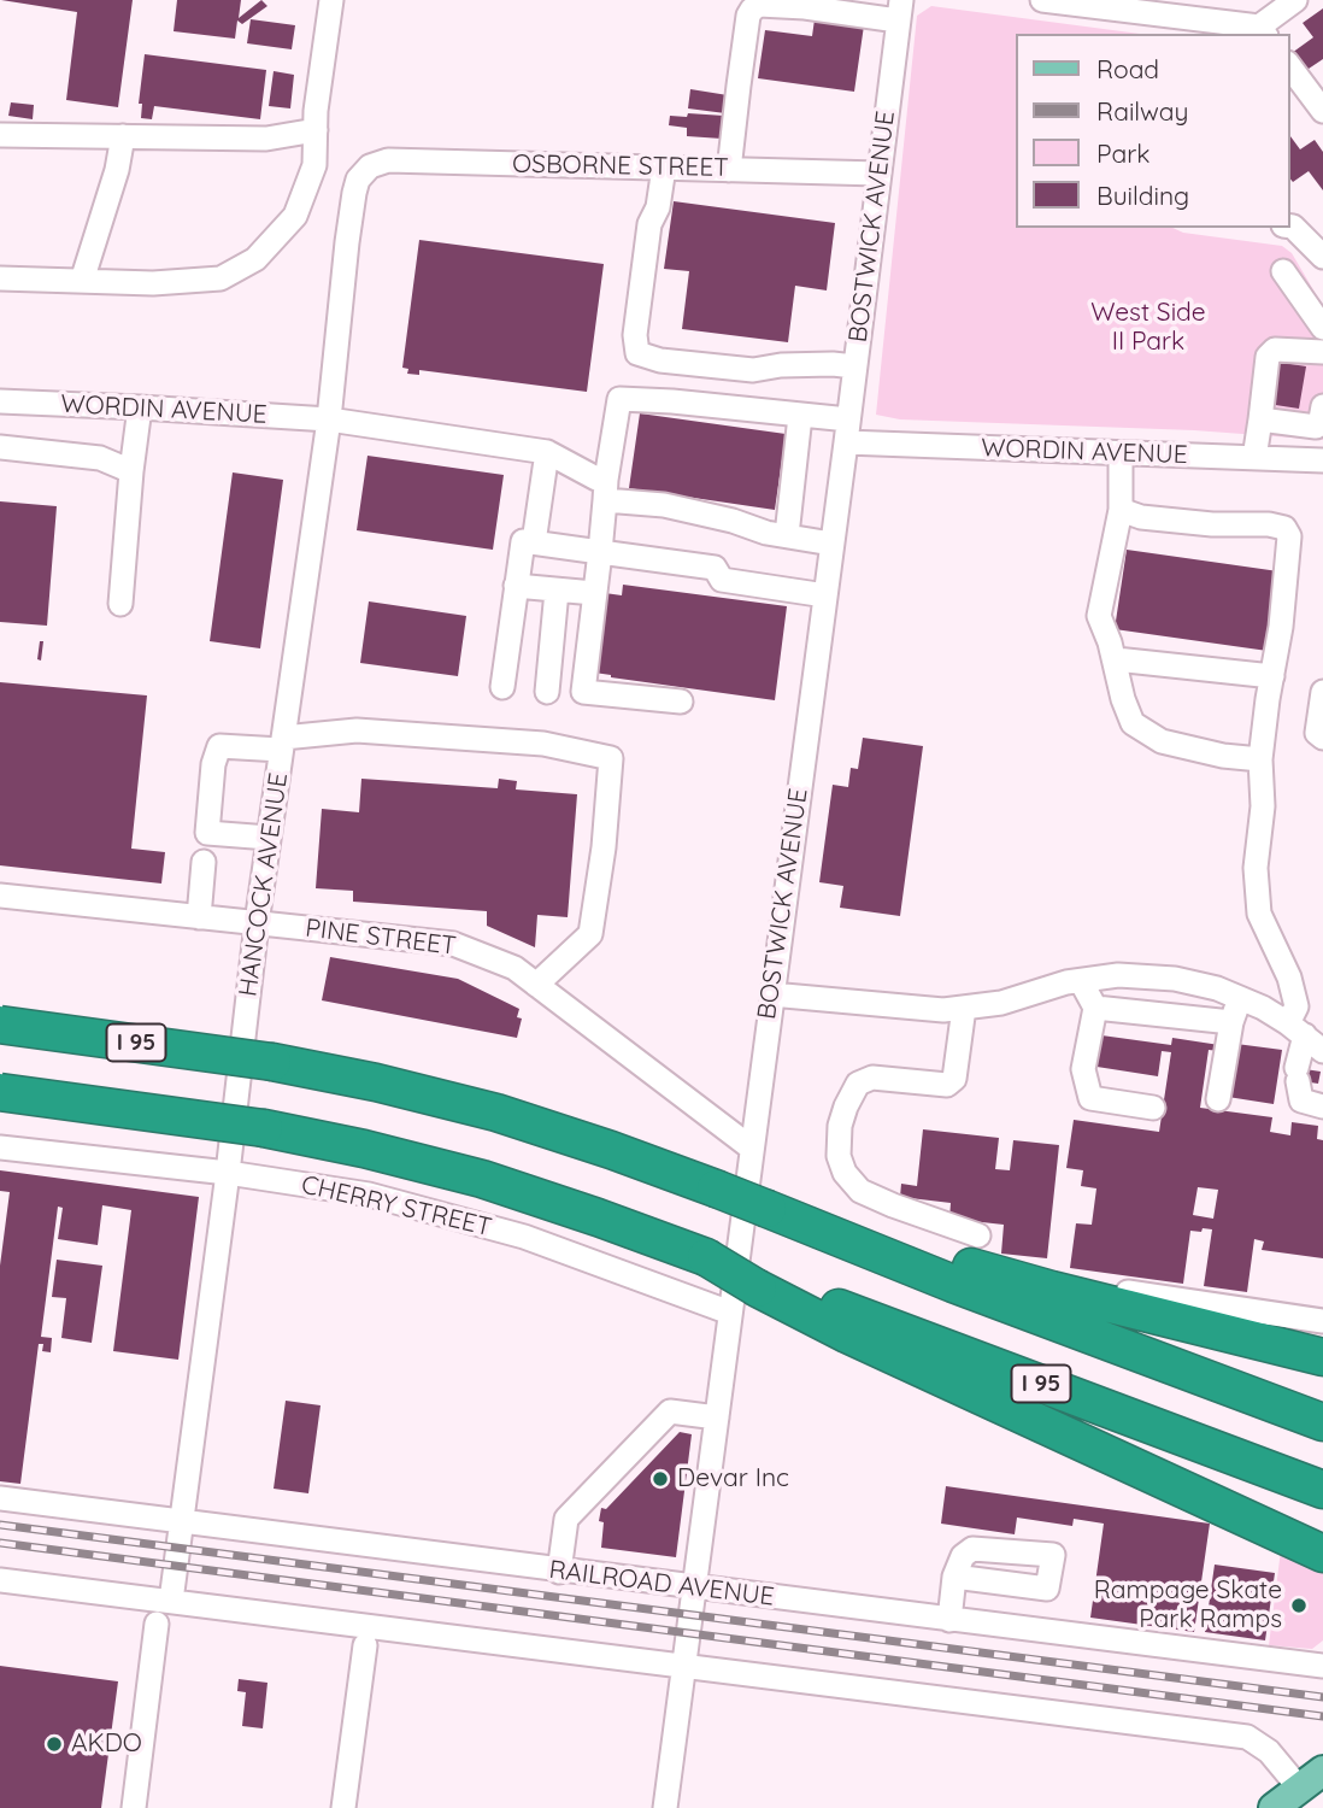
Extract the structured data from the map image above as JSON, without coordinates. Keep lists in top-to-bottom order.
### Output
{
  "streets": {
    "highway": ["I 95"],
    "street": [
      "OSBORNE STREET",
      "BOSTWICK AVENUE",
      "WORDIN AVENUE",
      "HANCOCK AVENUE",
      "PINE STREET",
      "CHERRY STREET",
      "RAILROAD AVENUE"
    ]
  },
  "crossings": [
    ["OSBORNE STREET", "BOSTWICK AVENUE"],
    ["OSBORNE STREET", "HANCOCK AVENUE"],
    ["BOSTWICK AVENUE", "WORDIN AVENUE"],
    ["BOSTWICK AVENUE", "PINE STREET"],
    ["BOSTWICK AVENUE", "CHERRY STREET"],
    ["BOSTWICK AVENUE", "RAILROAD AVENUE"],
    ["WORDIN AVENUE", "HANCOCK AVENUE"],
    ["HANCOCK AVENUE", "PINE STREET"],
    ["HANCOCK AVENUE", "CHERRY STREET"],
    ["HANCOCK AVENUE", "RAILROAD AVENUE"]
  ],
  "parks": ["West Side II Park"],
  "places": ["Devar Inc", "Rampage Skate Park Ramps", "AKDO"],
  "legend": [
    "Road",
    "Railway",
    "Park",
    "Building"
  ]
}
